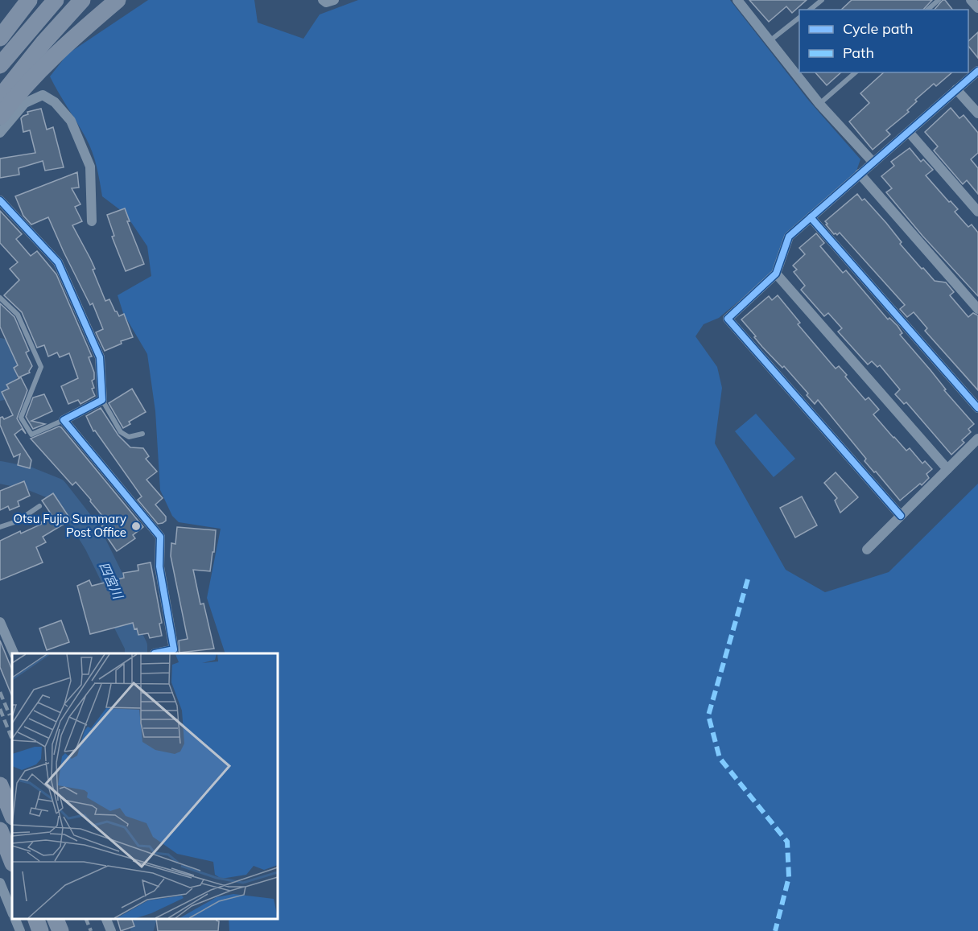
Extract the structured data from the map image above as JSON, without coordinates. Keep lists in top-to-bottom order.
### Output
{
  "water": ["四宮川"],
  "places": ["Otsu Fujio Summary Post Office"],
  "legend": ["Cycle path", "Path"]
}
